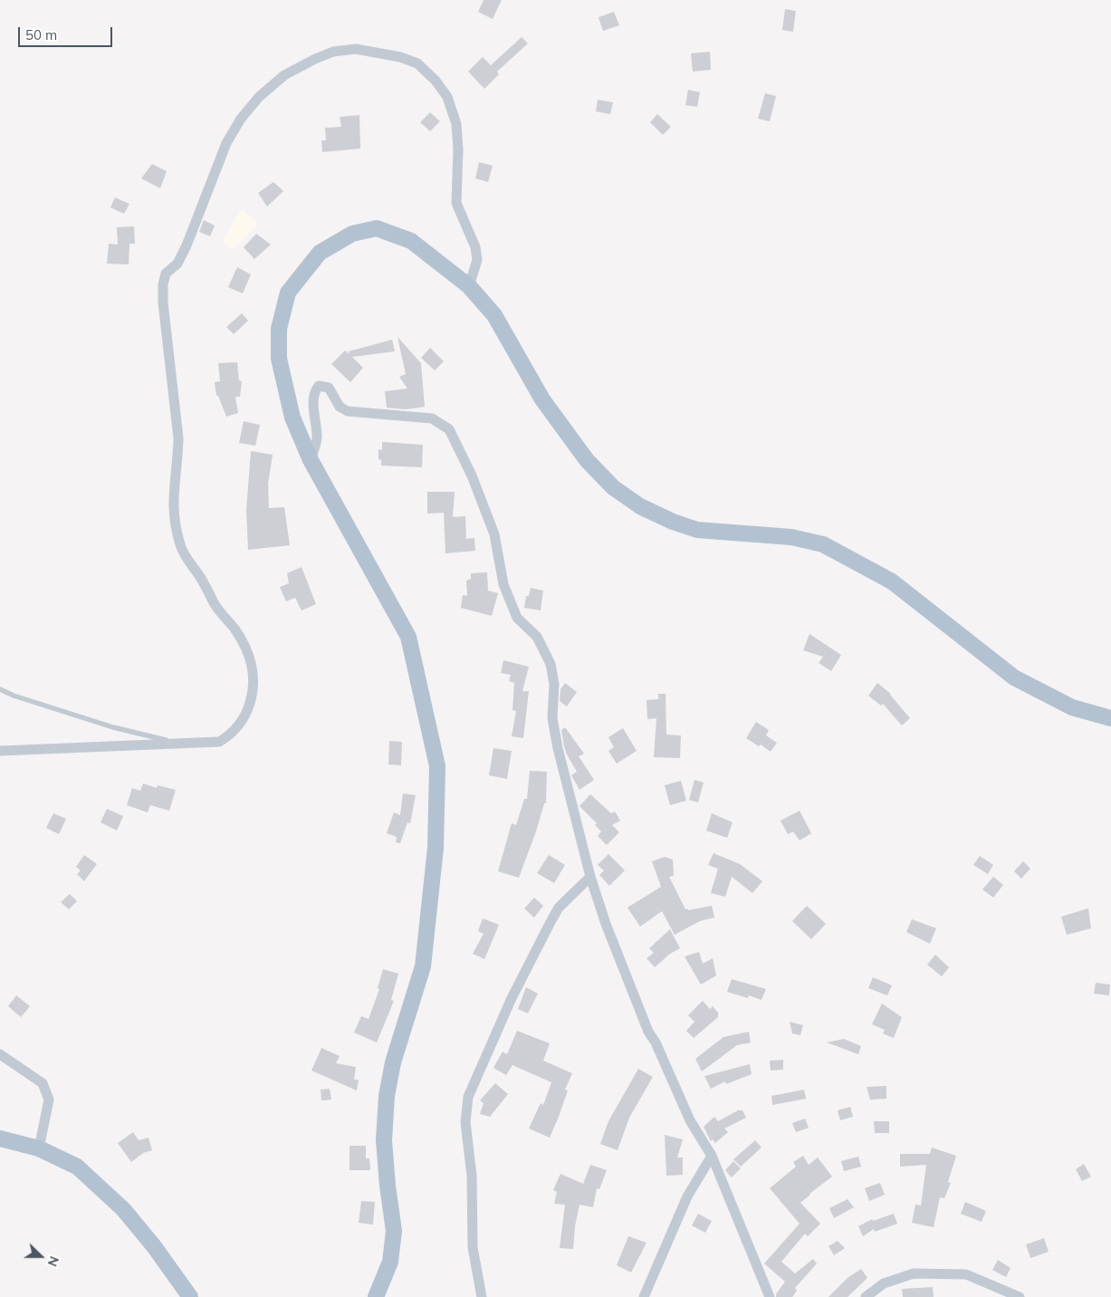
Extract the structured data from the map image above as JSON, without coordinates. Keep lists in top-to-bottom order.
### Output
{
  "scale_bar": "50 m",
  "north": "right"
}
